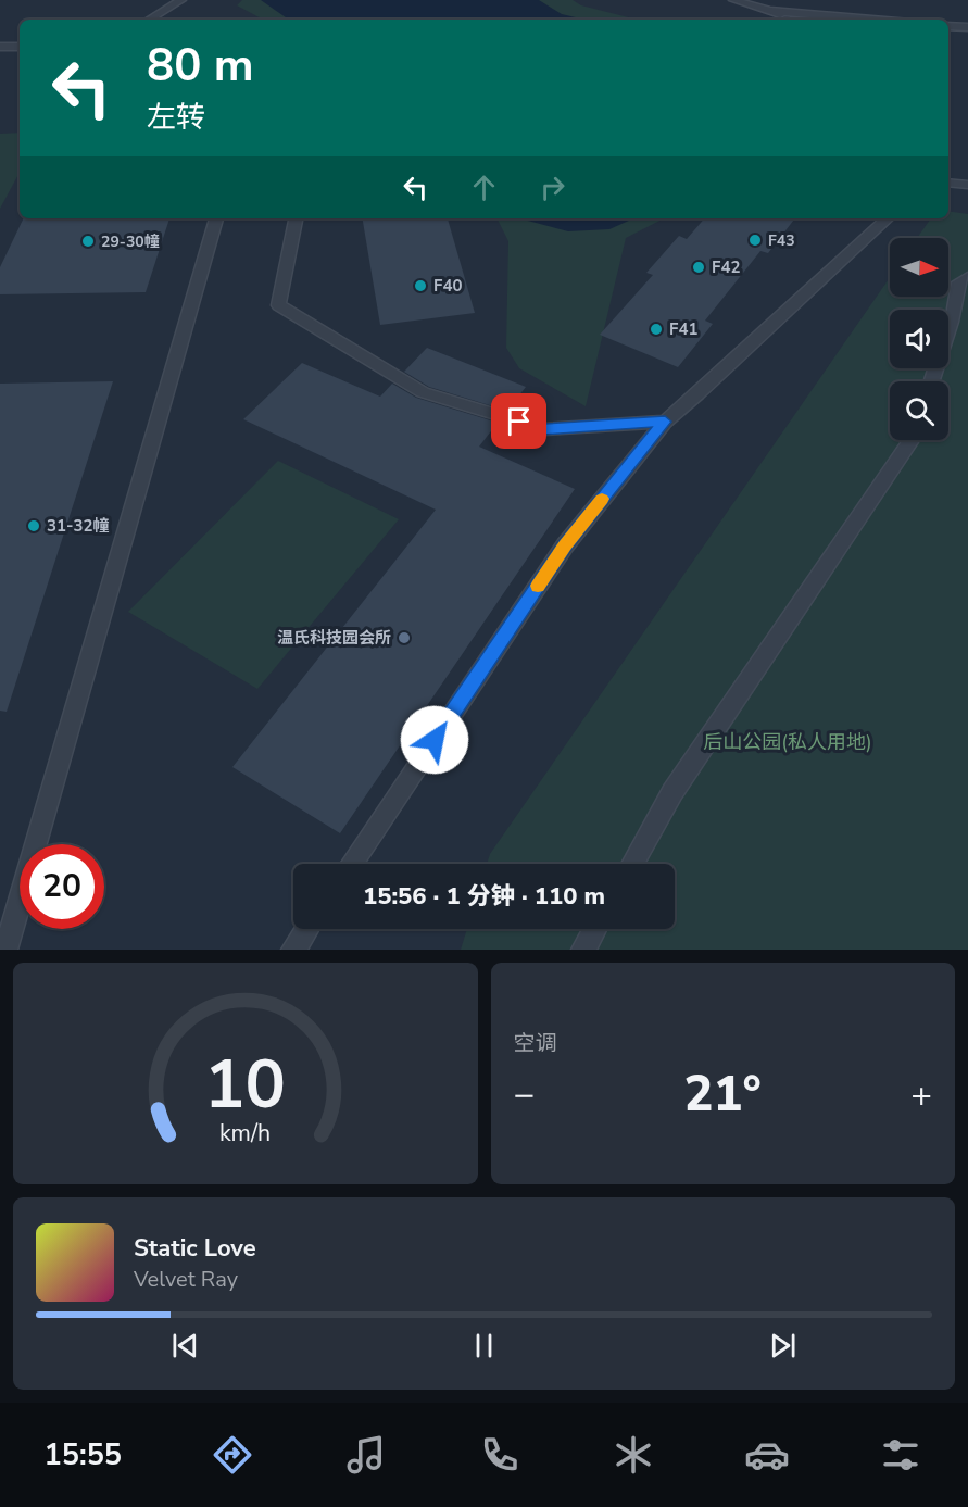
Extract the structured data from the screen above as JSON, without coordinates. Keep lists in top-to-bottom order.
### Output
{
  "parks": ["后山公园(私人用地)"],
  "places": [
    "F43",
    "29-30幢",
    "F42",
    "F40",
    "F41",
    "31-32幢",
    "温氏科技园会所"
  ],
  "north": "right",
  "page": {
    "turn": ["80 m", "左转"],
    "limit": "20",
    "trip": "15:56 · 1 分钟 · 110 m",
    "tile": "空调",
    "heat": ["−", "21°", "+"],
    "song": ["Static Love", "Velvet Ray"],
    "tabs": "15:55",
    "gauge": ["10", "km/h"]
  }
}
